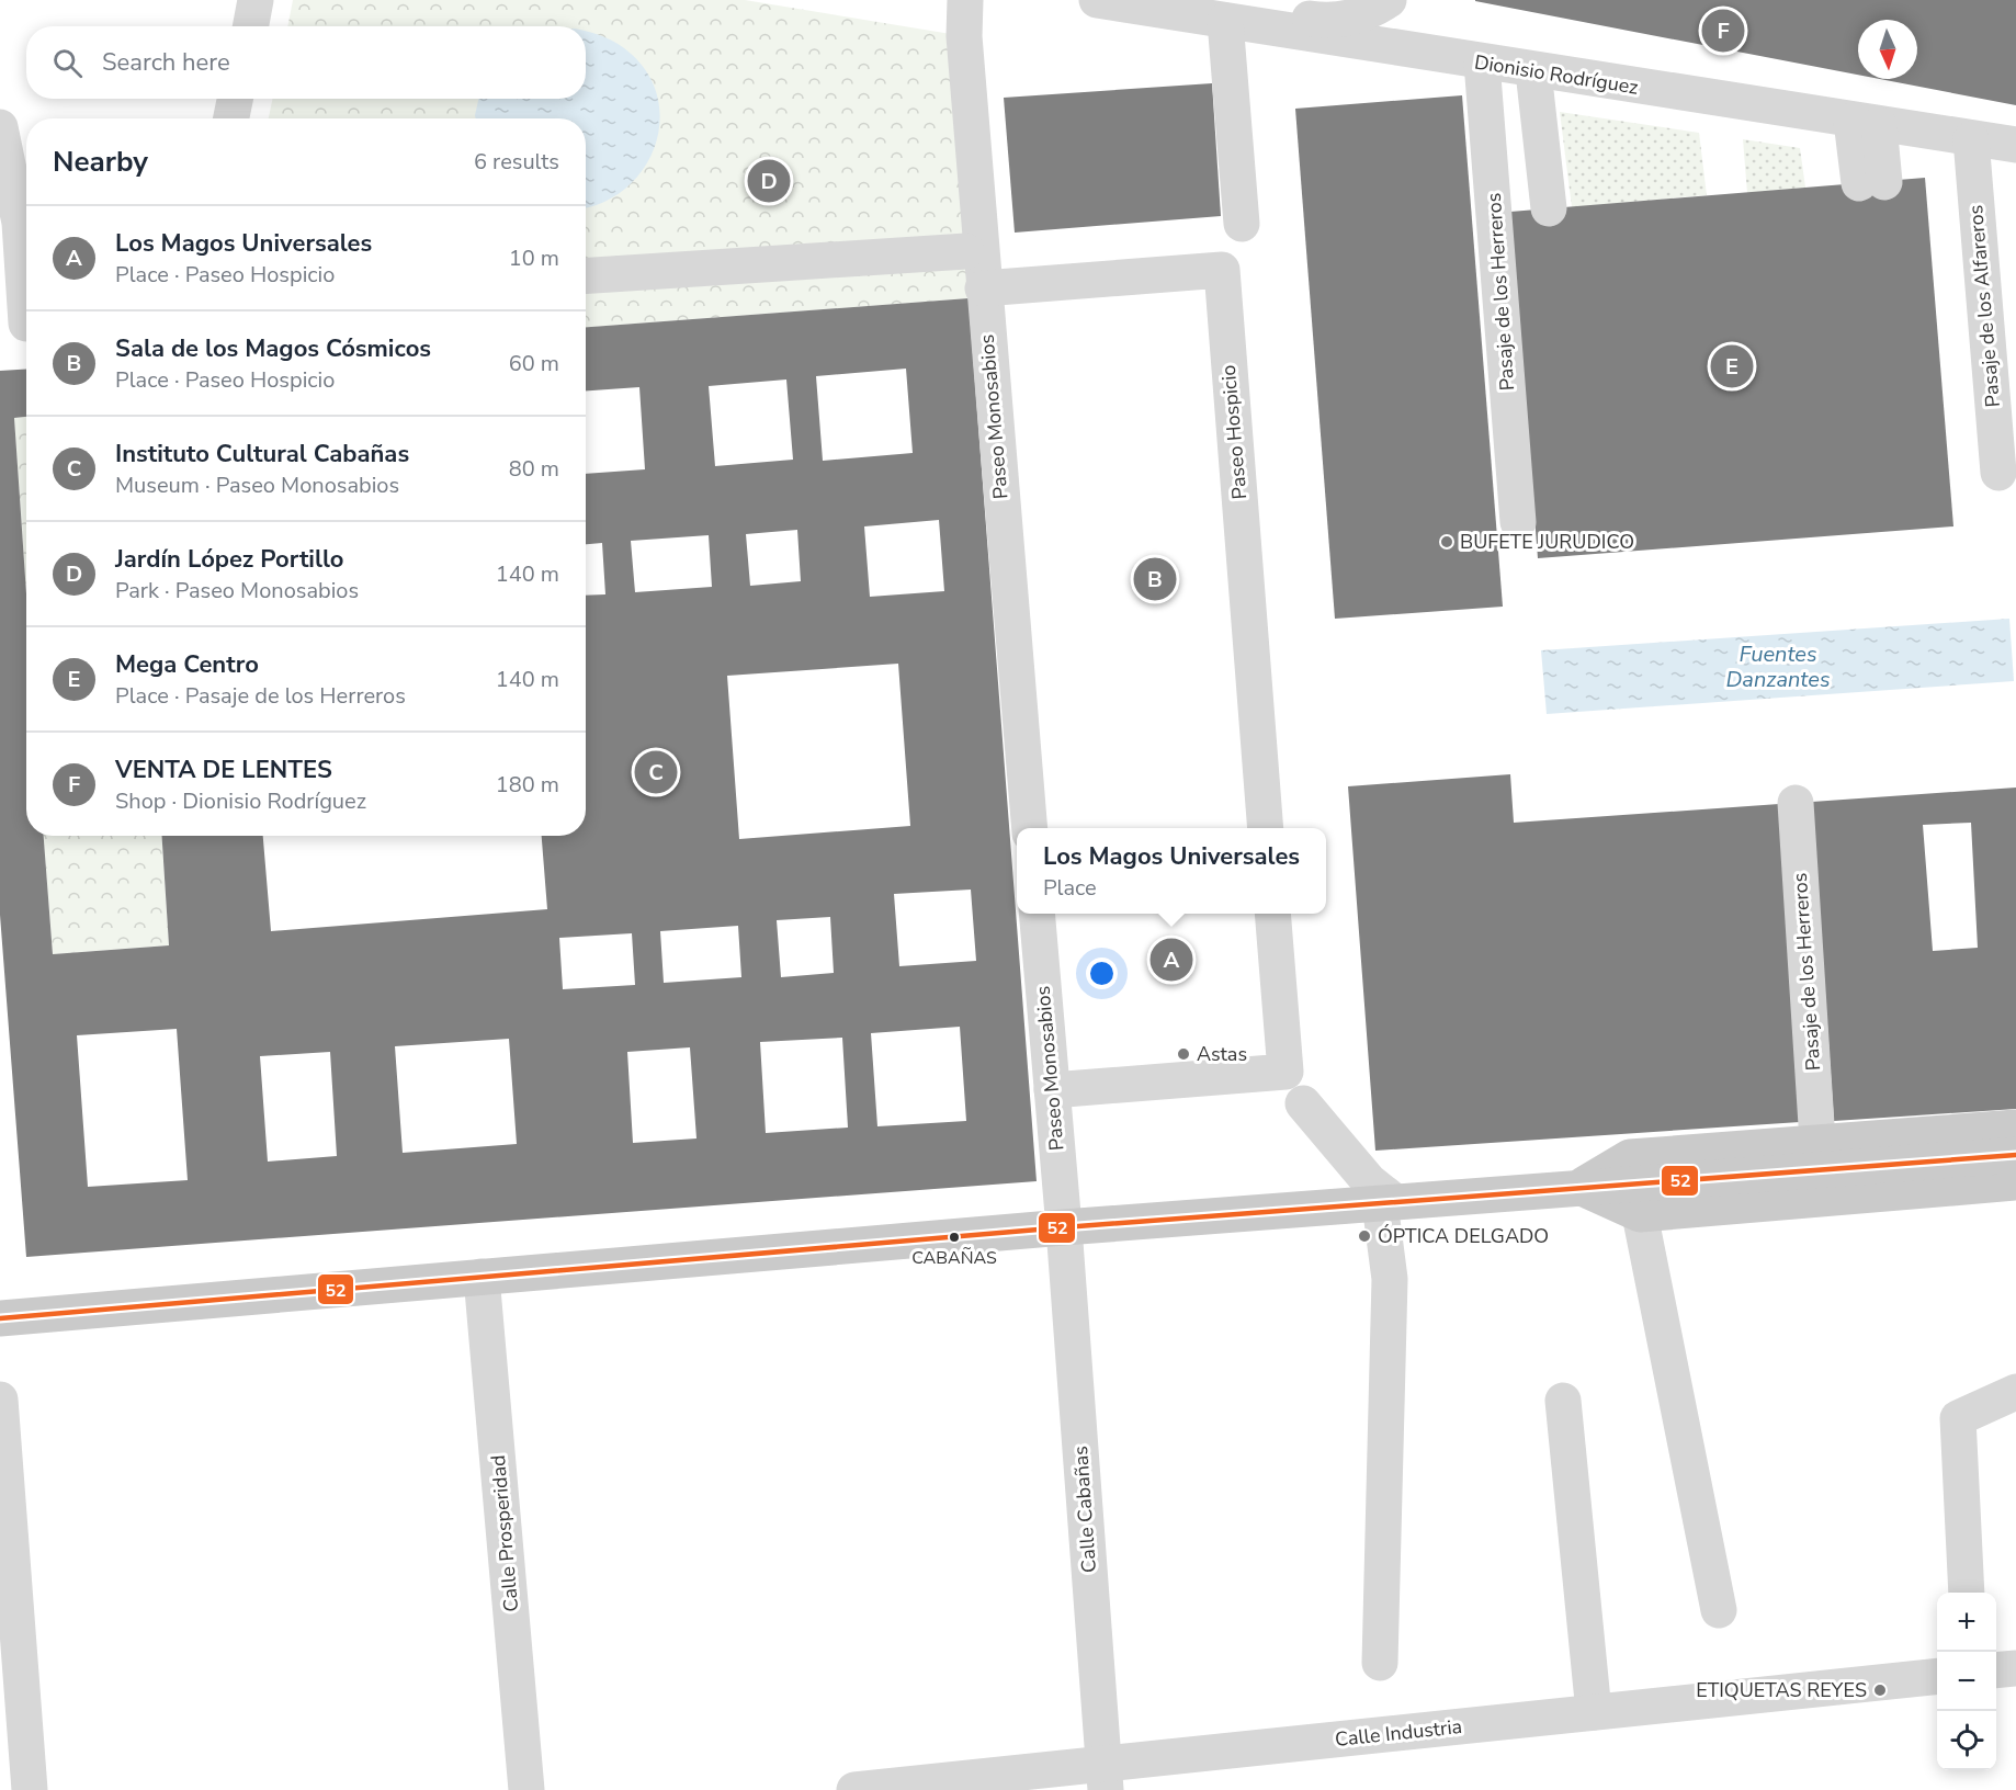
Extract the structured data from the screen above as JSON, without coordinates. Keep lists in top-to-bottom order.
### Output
{
  "streets": {
    "street": [
      "Dionisio Rodríguez",
      "Pasaje de los Herreros",
      "Pasaje de los Alfareros",
      "Paseo Monosabios",
      "Paseo Hospicio",
      "Calle Cabañas",
      "Calle Prosperidad",
      "Calle Industria"
    ]
  },
  "crossings": [
    ["Dionisio Rodríguez", "Pasaje de los Herreros"],
    ["Dionisio Rodríguez", "Pasaje de los Alfareros"],
    ["Paseo Monosabios", "Paseo Hospicio"],
    ["Paseo Monosabios", "Calle Cabañas"],
    ["Calle Cabañas", "Calle Industria"]
  ],
  "water": ["Fuentes Danzantes"],
  "places": [
    "BUFETE JURUDICO",
    "Astas",
    "ÓPTICA DELGADO",
    "CABAÑAS",
    "ETIQUETAS REYES"
  ],
  "lines": ["transit line 52"],
  "north": "bottom",
  "page": {
    "pins": [
      "F",
      "D",
      "E",
      "B",
      "C",
      "A"
    ],
    "search": "Search here",
    "heading": ["Nearby", "6 results"],
    "list": [
      {
        "mark": "A",
        "name": "Los Magos Universales",
        "note": "Place · Paseo Hospicio",
        "value": "10 m"
      },
      {
        "mark": "B",
        "name": "Sala de los Magos Cósmicos",
        "note": "Place · Paseo Hospicio",
        "value": "60 m"
      },
      {
        "mark": "C",
        "name": "Instituto Cultural Cabañas",
        "note": "Museum · Paseo Monosabios",
        "value": "80 m"
      },
      {
        "mark": "D",
        "name": "Jardín López Portillo",
        "note": "Park · Paseo Monosabios",
        "value": "140 m"
      },
      {
        "mark": "E",
        "name": "Mega Centro",
        "note": "Place · Pasaje de los Herreros",
        "value": "140 m"
      },
      {
        "mark": "F",
        "name": "VENTA DE LENTES",
        "note": "Shop · Dionisio Rodríguez",
        "value": "180 m"
      }
    ],
    "popup": ["Los Magos Universales", "Place"],
    "map_buttons": ["+", "−"]
  }
}
